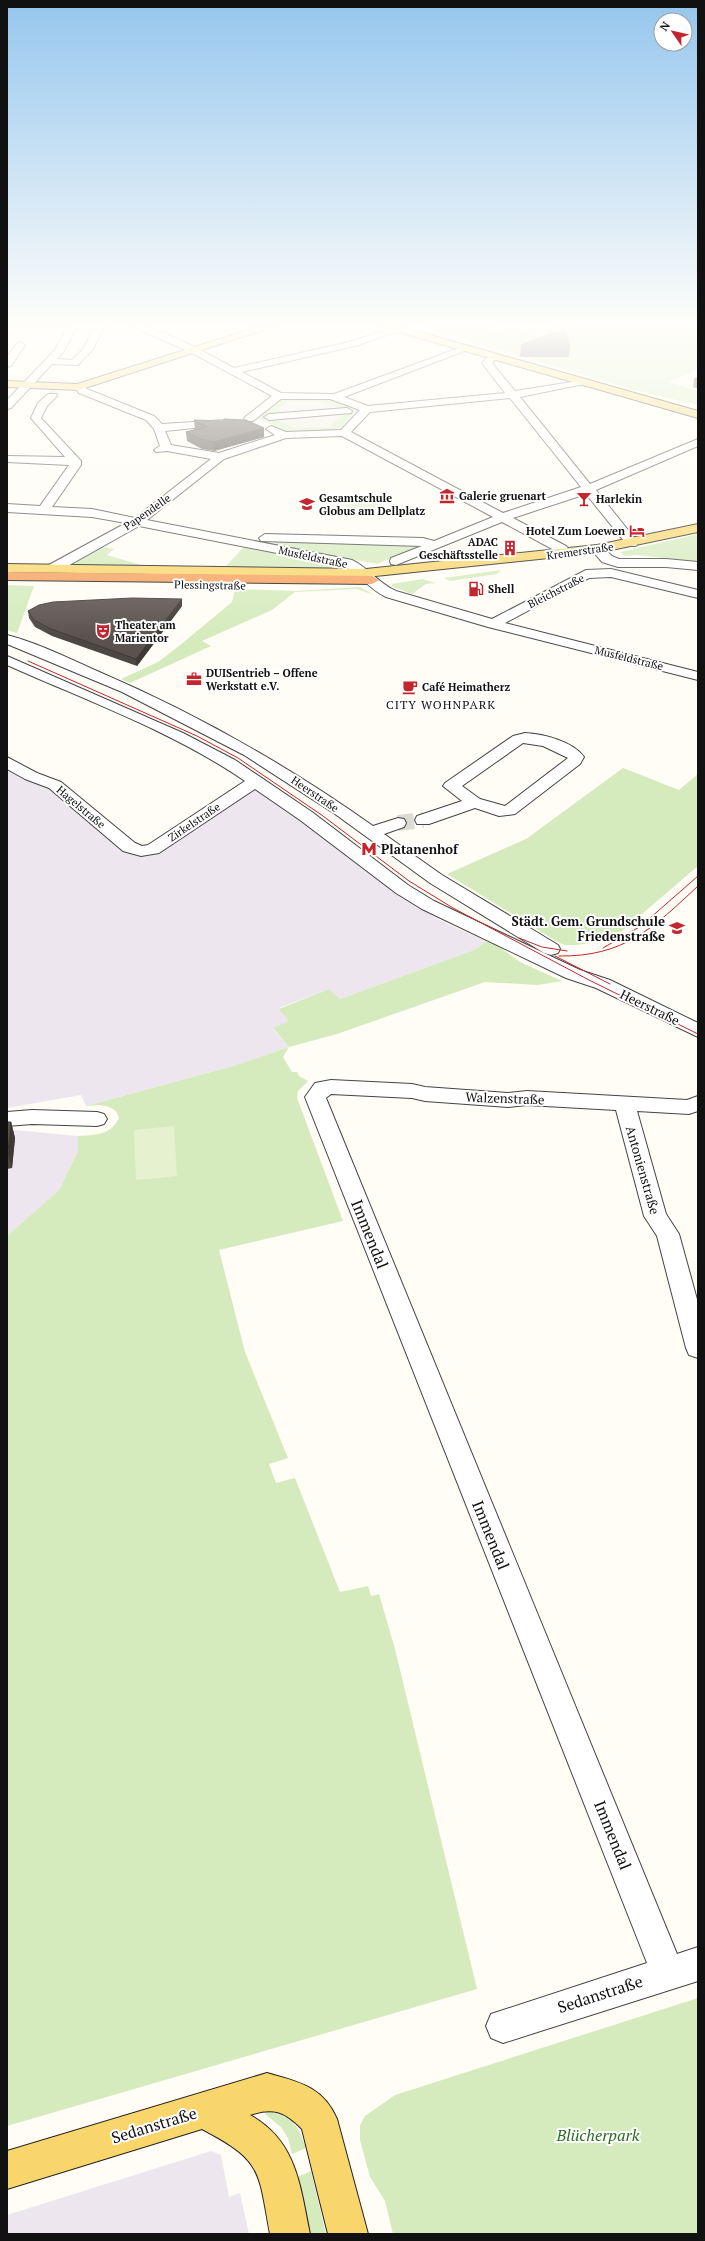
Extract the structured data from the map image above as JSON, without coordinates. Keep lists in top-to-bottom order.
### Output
{
  "streets": {
    "highway": ["Plessingstraße"],
    "main road": ["Kremerstraße", "Sedanstraße"],
    "street": [
      "Papendelle",
      "Musfeldstraße",
      "Bleichstraße",
      "Heerstraße",
      "Hagelstraße",
      "Zirkelstraße",
      "Walzenstraße",
      "Antonienstraße",
      "Immendal"
    ]
  },
  "crossings": [
    ["Papendelle", "Musfeldstraße"],
    ["Papendelle", "Plessingstraße"],
    ["Kremerstraße", "Musfeldstraße"],
    ["Kremerstraße", "Plessingstraße"],
    ["Musfeldstraße", "Plessingstraße"],
    ["Musfeldstraße", "Bleichstraße"],
    ["Heerstraße", "Zirkelstraße"],
    ["Hagelstraße", "Zirkelstraße"],
    ["Walzenstraße", "Antonienstraße"],
    ["Walzenstraße", "Immendal"],
    ["Immendal", "Sedanstraße"]
  ],
  "districts": ["CITY WOHNPARK"],
  "parks": ["Blücherpark"],
  "places": {
    "museum": ["Galerie gruenart"],
    "bar": ["Harlekin"],
    "school or university": ["Gesamtschule Globus am Dellplatz", "Städt. Gem. Grundschule Friedenstraße"],
    "hotel": ["Hotel Zum Loewen"],
    "building": ["ADAC Geschäftsstelle"],
    "fuel station": ["Shell"],
    "theatre": ["Theater am Marientor"],
    "office": ["DUISentrieb – Offene Werkstatt e.V."],
    "cafe": ["Café Heimatherz"],
    "metro station": ["Platanenhof"]
  },
  "north": "top left"
}
